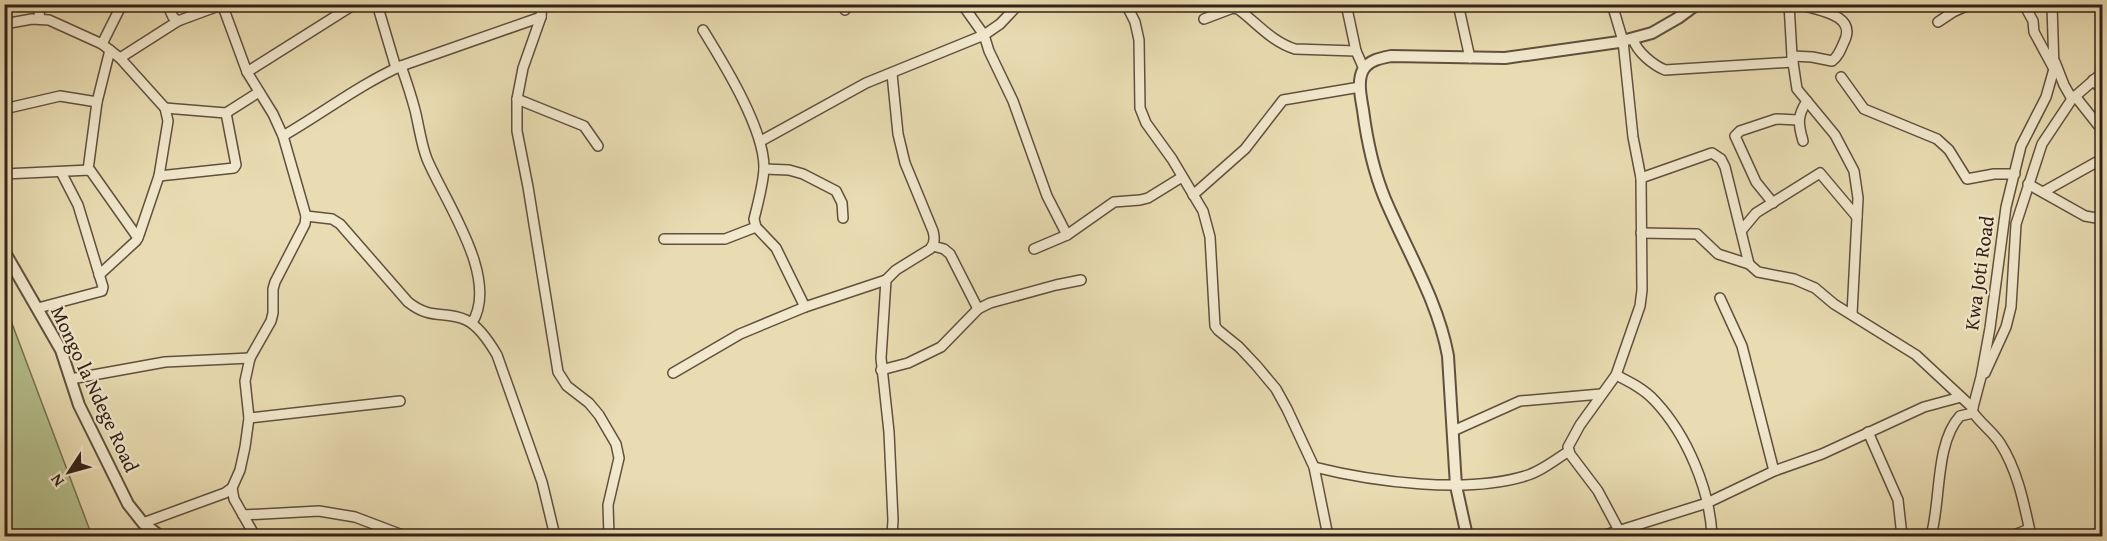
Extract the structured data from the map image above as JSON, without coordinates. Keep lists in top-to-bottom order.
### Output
{
  "streets": {
    "street": ["Kwa Joti Road", "Mongo la Ndege Road"]
  },
  "north": "bottom left"
}
